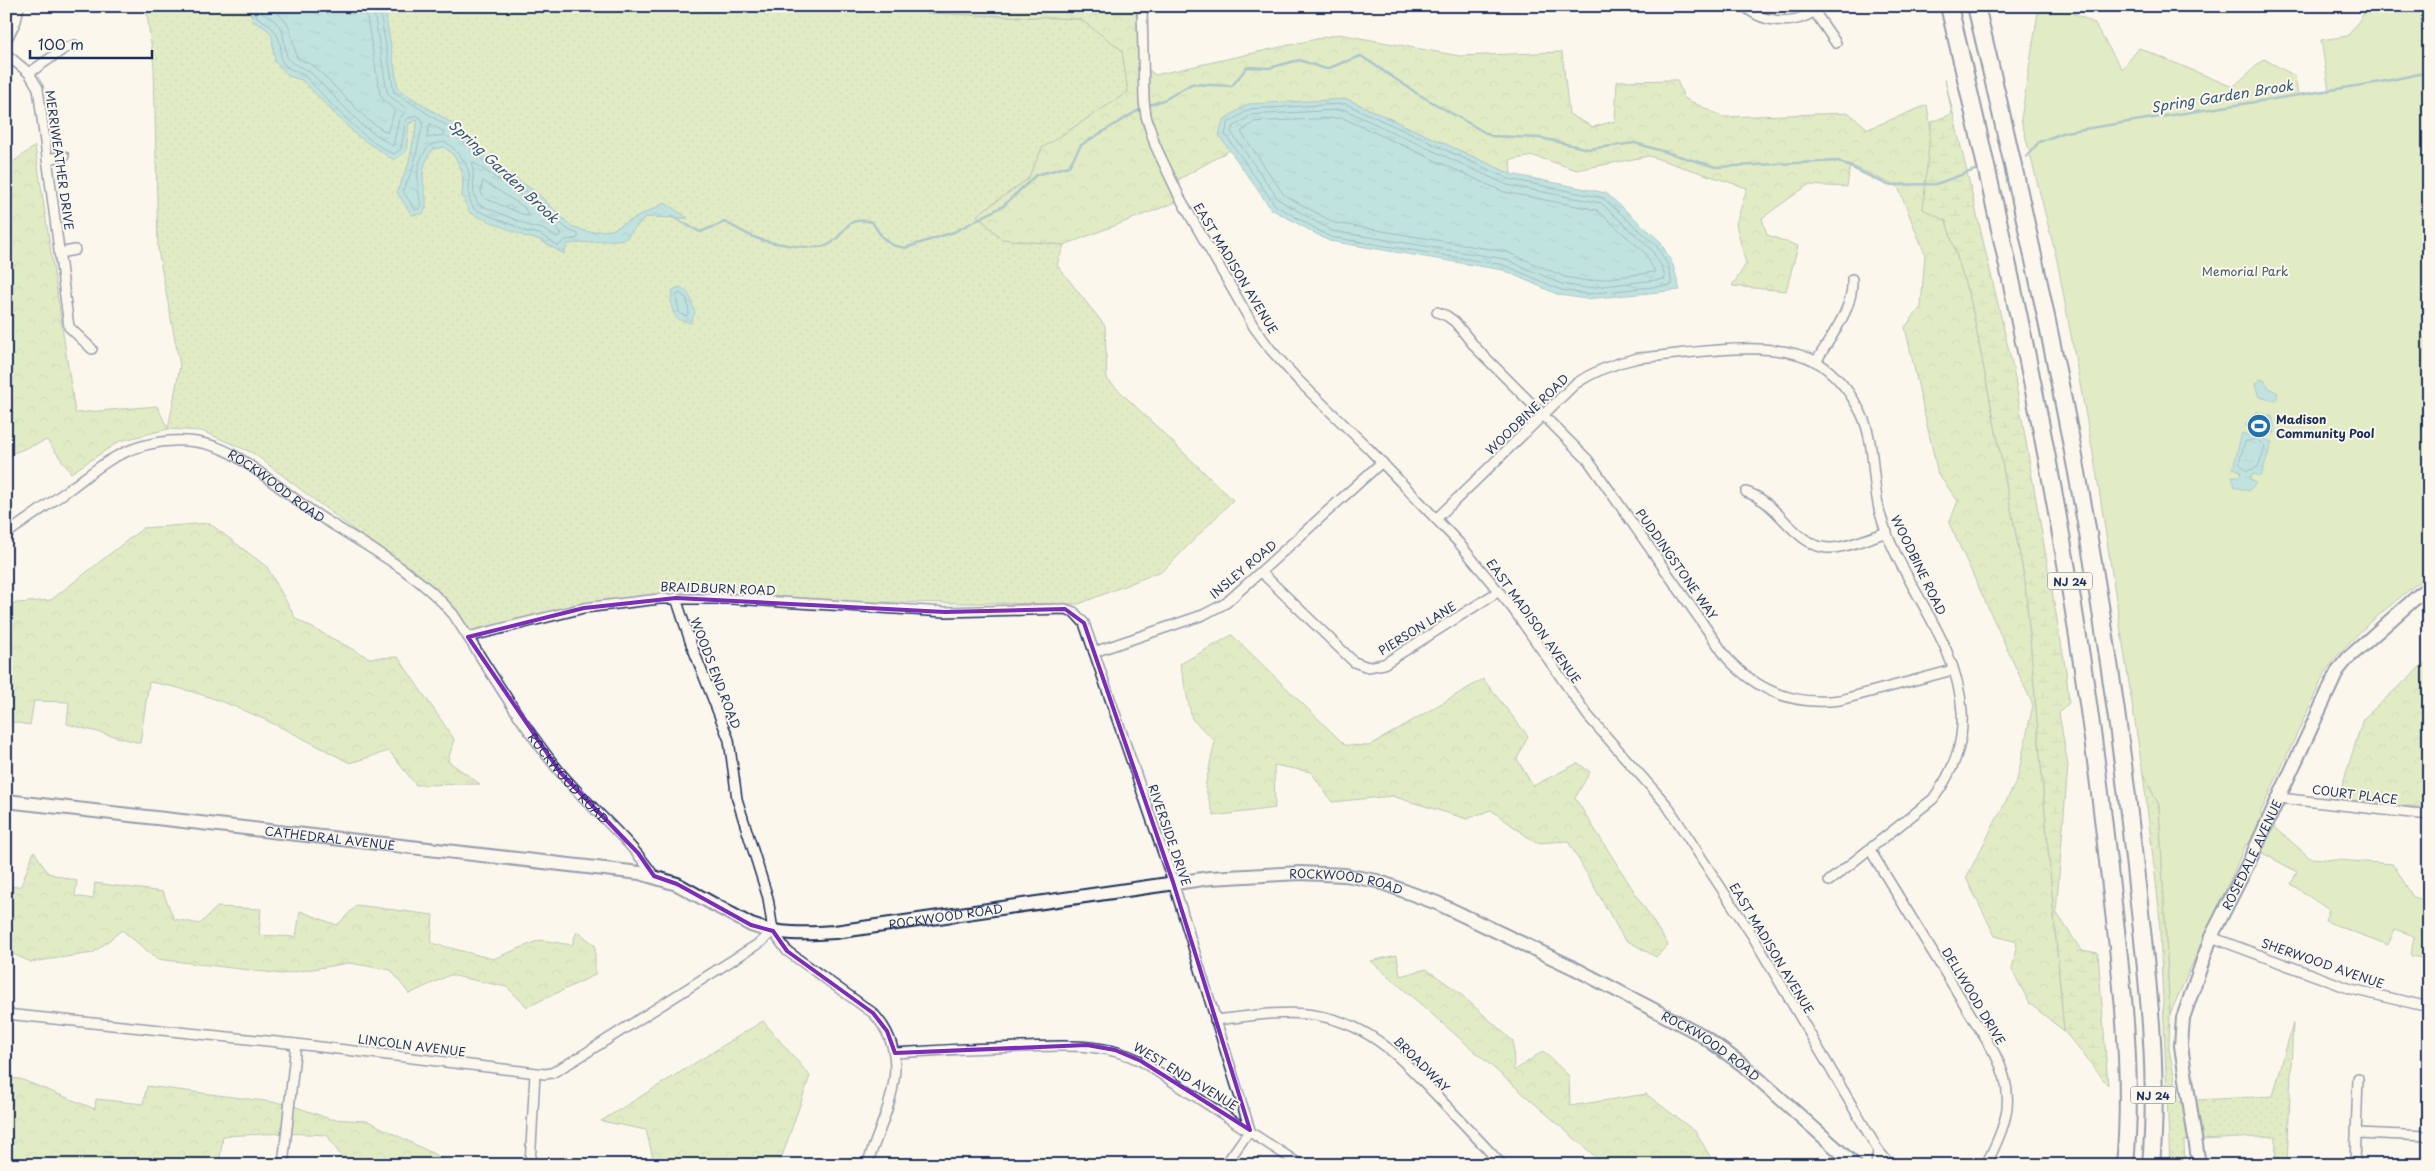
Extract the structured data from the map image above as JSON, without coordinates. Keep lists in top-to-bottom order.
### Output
{
  "streets": {
    "highway": ["NJ 24"],
    "street": [
      "MERRIWEATHER DRIVE",
      "EAST MADISON AVENUE",
      "WOODBINE ROAD",
      "ROCKWOOD ROAD",
      "PUDDINGSTONE WAY",
      "INSLEY ROAD",
      "BRAIDBURN ROAD",
      "PIERSON LANE",
      "WOODS END ROAD",
      "COURT PLACE",
      "RIVERSIDE DRIVE",
      "CATHEDRAL AVENUE",
      "ROSEDALE AVENUE",
      "SHERWOOD AVENUE",
      "DELLWOOD DRIVE",
      "LINCOLN AVENUE",
      "BROADWAY",
      "WEST END AVENUE"
    ]
  },
  "crossings": [
    ["EAST MADISON AVENUE", "WOODBINE ROAD"],
    ["EAST MADISON AVENUE", "INSLEY ROAD"],
    ["EAST MADISON AVENUE", "PIERSON LANE"],
    ["WOODBINE ROAD", "PUDDINGSTONE WAY"],
    ["WOODBINE ROAD", "DELLWOOD DRIVE"],
    ["ROCKWOOD ROAD", "BRAIDBURN ROAD"],
    ["ROCKWOOD ROAD", "WOODS END ROAD"],
    ["ROCKWOOD ROAD", "RIVERSIDE DRIVE"],
    ["ROCKWOOD ROAD", "CATHEDRAL AVENUE"],
    ["ROCKWOOD ROAD", "LINCOLN AVENUE"],
    ["INSLEY ROAD", "PIERSON LANE"],
    ["INSLEY ROAD", "RIVERSIDE DRIVE"],
    ["BRAIDBURN ROAD", "WOODS END ROAD"],
    ["BRAIDBURN ROAD", "RIVERSIDE DRIVE"],
    ["WOODS END ROAD", "LINCOLN AVENUE"],
    ["COURT PLACE", "ROSEDALE AVENUE"],
    ["RIVERSIDE DRIVE", "BROADWAY"],
    ["RIVERSIDE DRIVE", "WEST END AVENUE"],
    ["ROSEDALE AVENUE", "SHERWOOD AVENUE"]
  ],
  "water": ["Spring Garden Brook"],
  "parks": ["Memorial Park"],
  "places": {
    "sports": ["Madison Community Pool"]
  },
  "scale_bar": "100 m"
}
